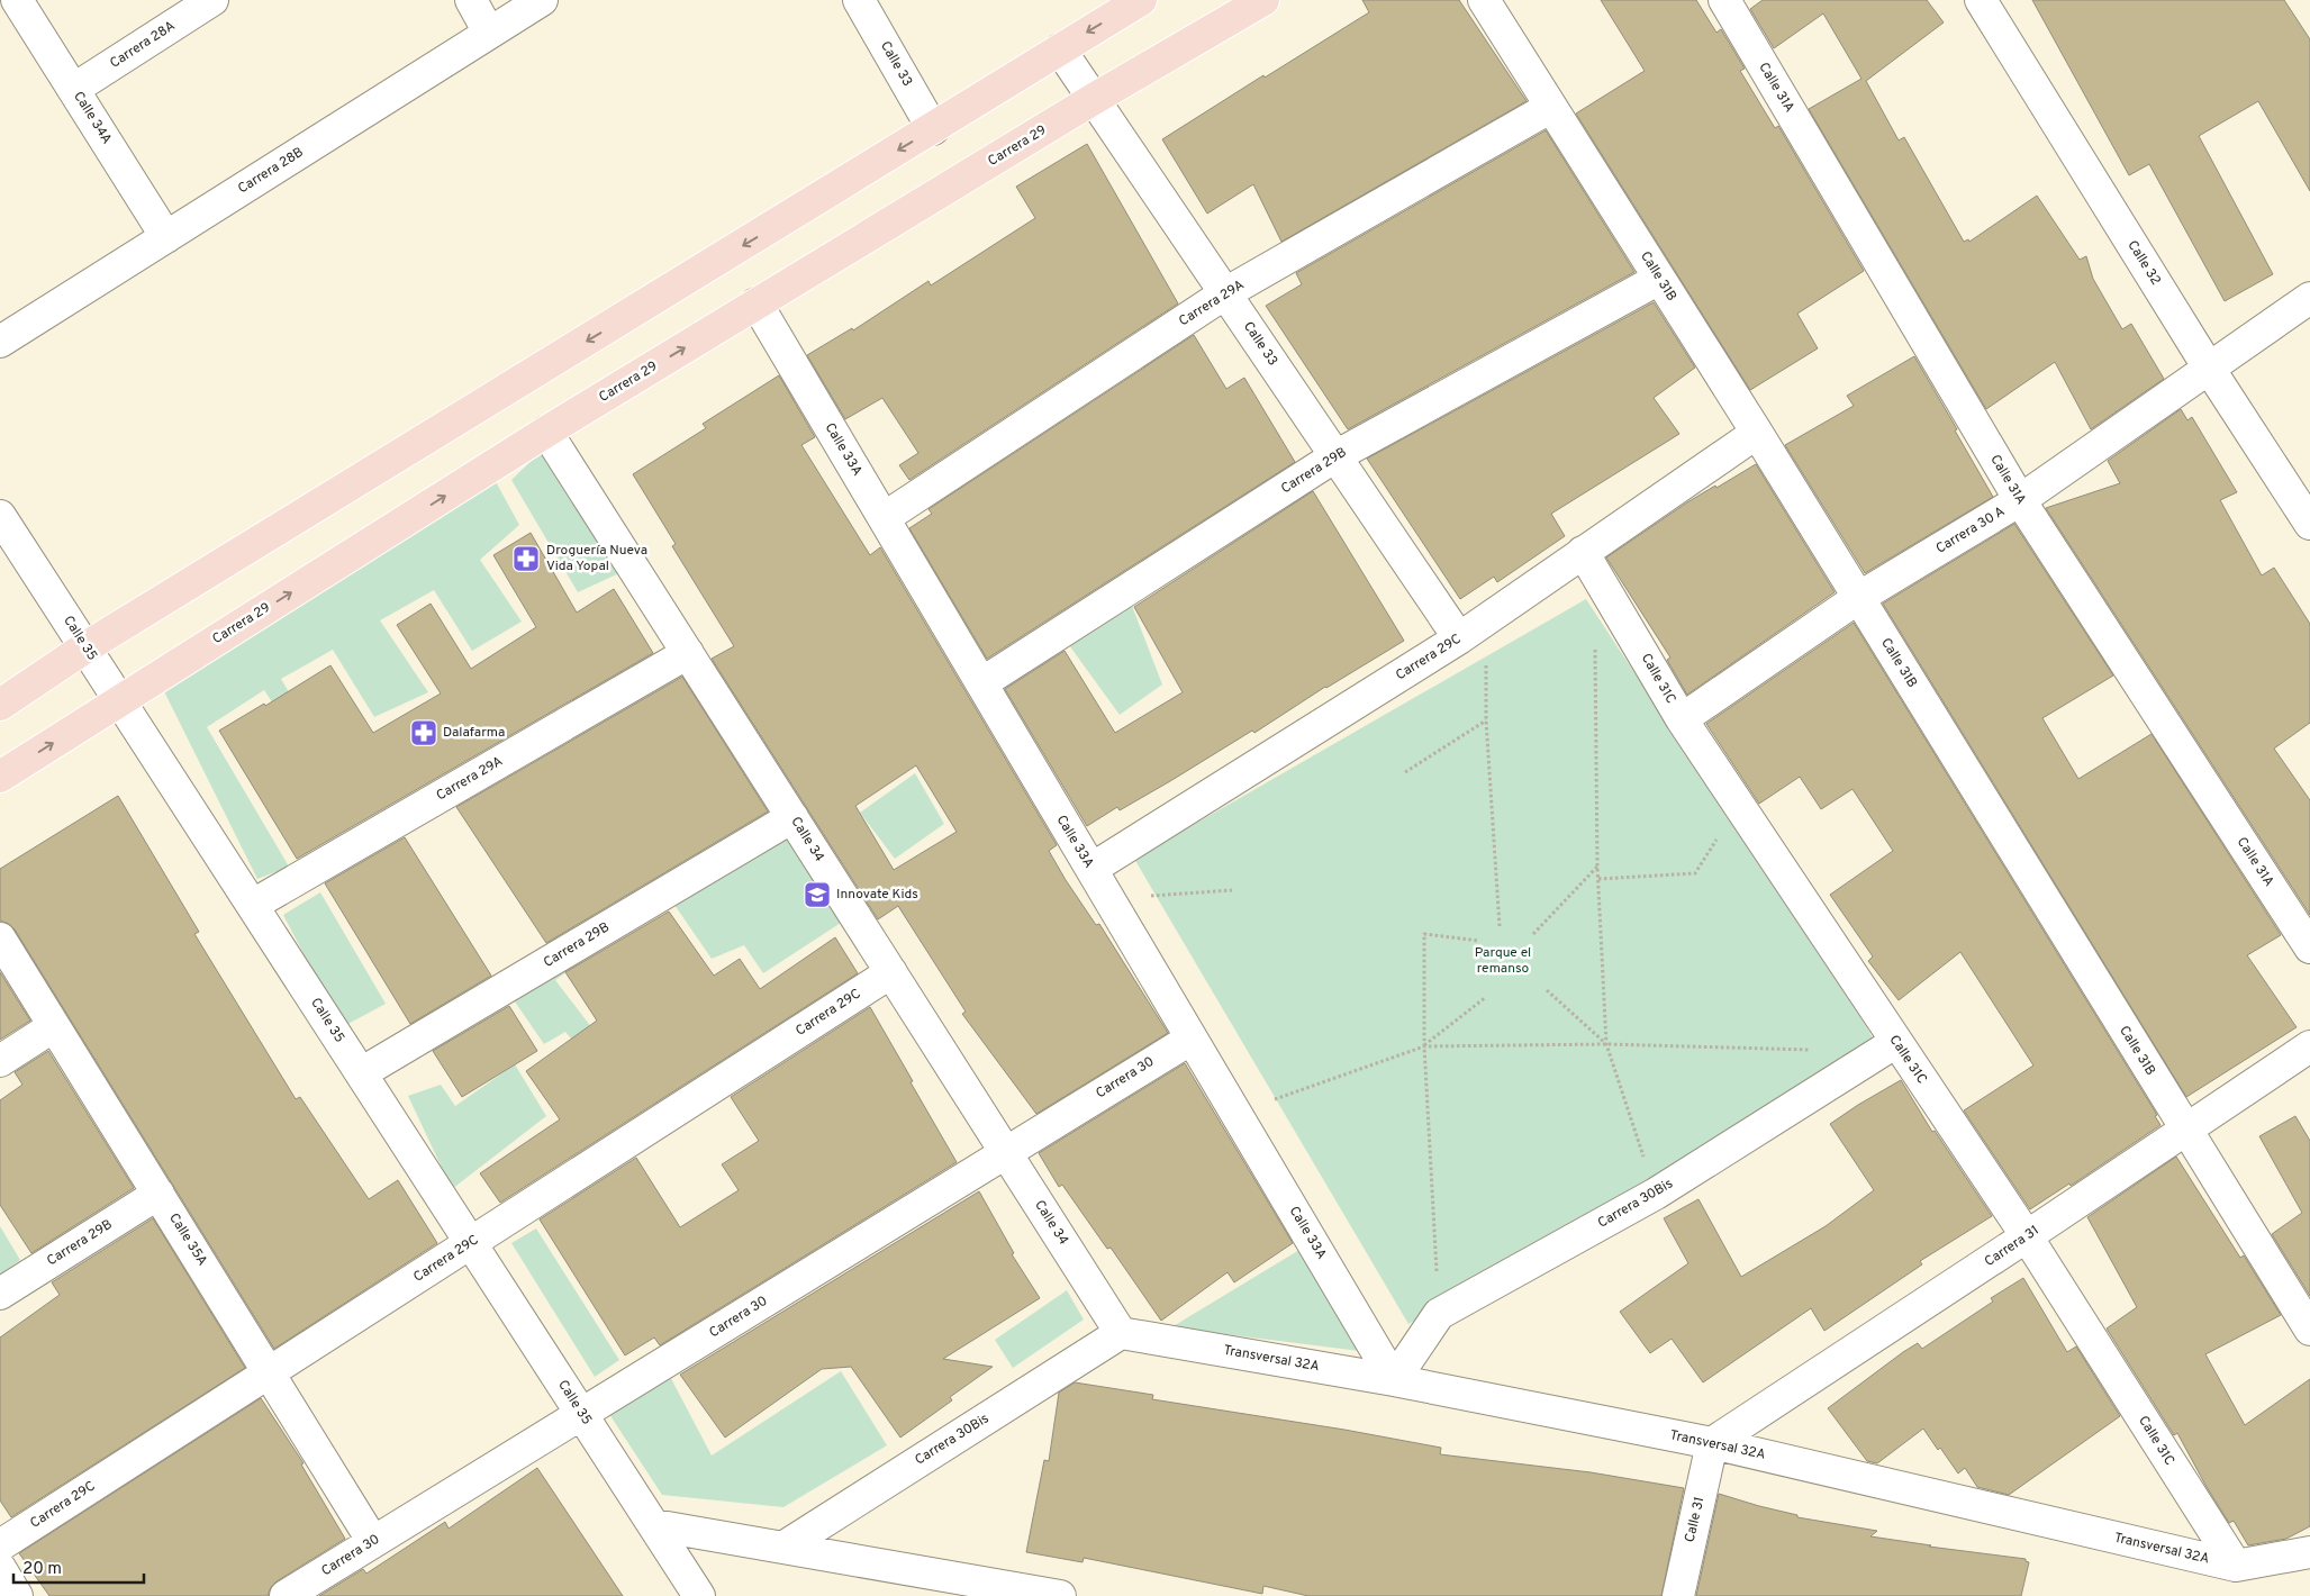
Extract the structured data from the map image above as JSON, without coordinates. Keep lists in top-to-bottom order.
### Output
{
  "streets": {
    "main road": ["Carrera 29"],
    "street": [
      "Carrera 28A",
      "Calle 33",
      "Calle 31A",
      "Calle 34A",
      "Carrera 28B",
      "Calle 32",
      "Calle 31B",
      "Carrera 29A",
      "Calle 33A",
      "Carrera 29B",
      "Carrera 30 A",
      "Calle 35",
      "Carrera 29C",
      "Calle 31C",
      "Calle 34",
      "Carrera 30",
      "Carrera 30Bis",
      "Calle 35A",
      "Carrera 31",
      "Transversal 32A",
      "Calle 31"
    ]
  },
  "crossings": [
    ["Carrera 28A", "Calle 34A"],
    ["Calle 33", "Carrera 29"],
    ["Calle 33", "Carrera 29A"],
    ["Calle 33", "Carrera 29B"],
    ["Calle 33", "Carrera 29C"],
    ["Calle 31A", "Carrera 30 A"],
    ["Calle 34A", "Carrera 28B"],
    ["Carrera 29", "Calle 33A"],
    ["Carrera 29", "Calle 35"],
    ["Carrera 29", "Calle 34"],
    ["Calle 32", "Carrera 30 A"],
    ["Calle 31B", "Carrera 29A"],
    ["Calle 31B", "Carrera 29B"],
    ["Calle 31B", "Carrera 30 A"],
    ["Calle 31B", "Carrera 29C"],
    ["Calle 31B", "Carrera 31"],
    ["Carrera 29A", "Calle 33A"],
    ["Carrera 29A", "Calle 35"],
    ["Carrera 29A", "Calle 34"],
    ["Calle 33A", "Carrera 29B"],
    ["Calle 33A", "Carrera 29C"],
    ["Calle 33A", "Carrera 30"],
    ["Calle 33A", "Carrera 30Bis"],
    ["Calle 33A", "Transversal 32A"],
    ["Carrera 29B", "Calle 35"],
    ["Carrera 29B", "Calle 34"],
    ["Carrera 29B", "Calle 35A"],
    ["Carrera 30 A", "Calle 31C"],
    ["Calle 35", "Carrera 29C"],
    ["Calle 35", "Carrera 30"],
    ["Carrera 29C", "Calle 31C"],
    ["Carrera 29C", "Calle 34"],
    ["Carrera 29C", "Calle 35A"],
    ["Calle 31C", "Carrera 30Bis"],
    ["Calle 31C", "Carrera 31"],
    ["Calle 31C", "Transversal 32A"],
    ["Calle 34", "Carrera 30"],
    ["Calle 34", "Carrera 30Bis"],
    ["Calle 34", "Transversal 32A"],
    ["Carrera 30", "Calle 35A"],
    ["Carrera 30Bis", "Transversal 32A"],
    ["Carrera 31", "Transversal 32A"],
    ["Carrera 31", "Calle 31"],
    ["Transversal 32A", "Calle 31"]
  ],
  "parks": ["Parque el remanso"],
  "places": {
    "pharmacy": ["Droguería Nueva Vida Yopal", "Dalafarma"],
    "school or university": ["Innovate Kids"]
  },
  "scale_bar": "20 m"
}
